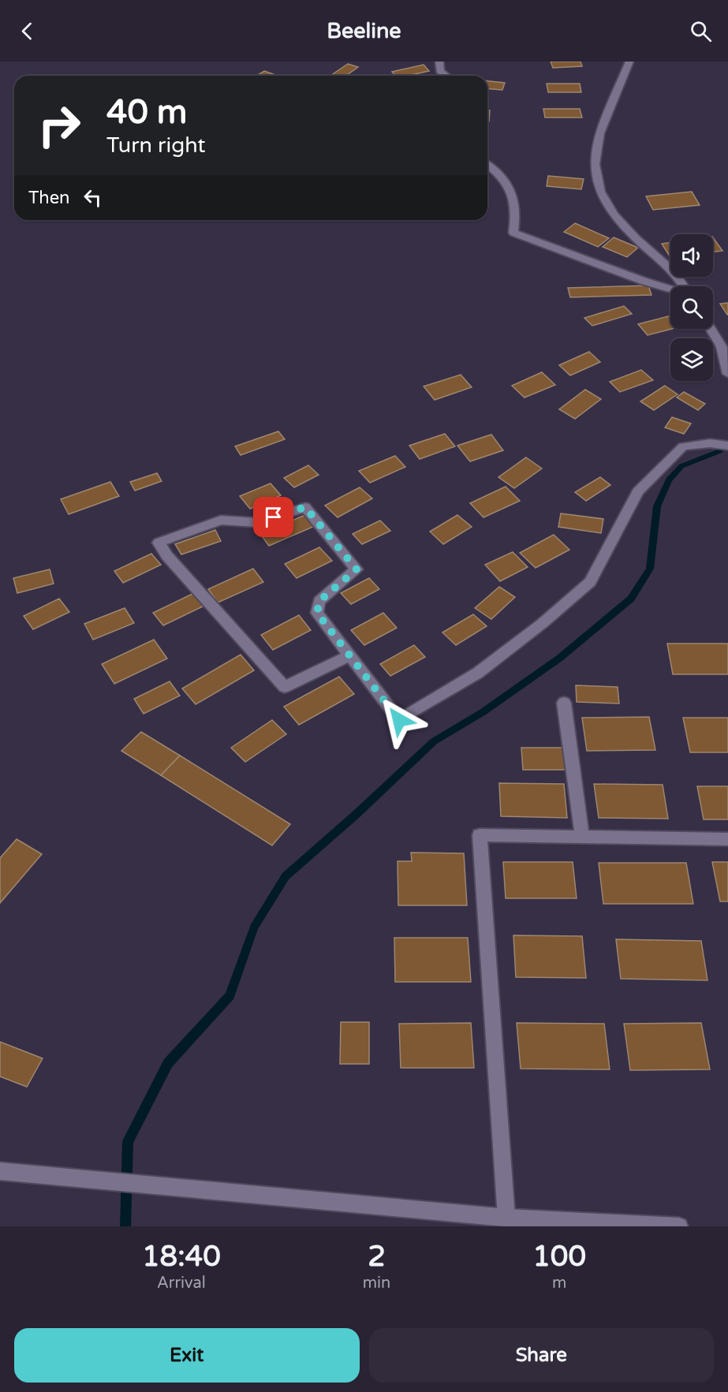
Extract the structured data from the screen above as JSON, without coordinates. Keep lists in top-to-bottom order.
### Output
{
  "page": {
    "header": "Beeline",
    "turn": ["40 m", "Turn right"],
    "then": "Then",
    "eta": [
      "18:40",
      "Arrival",
      "2",
      "min",
      "100",
      "m"
    ],
    "buttons": ["Exit", "Share"]
  }
}
